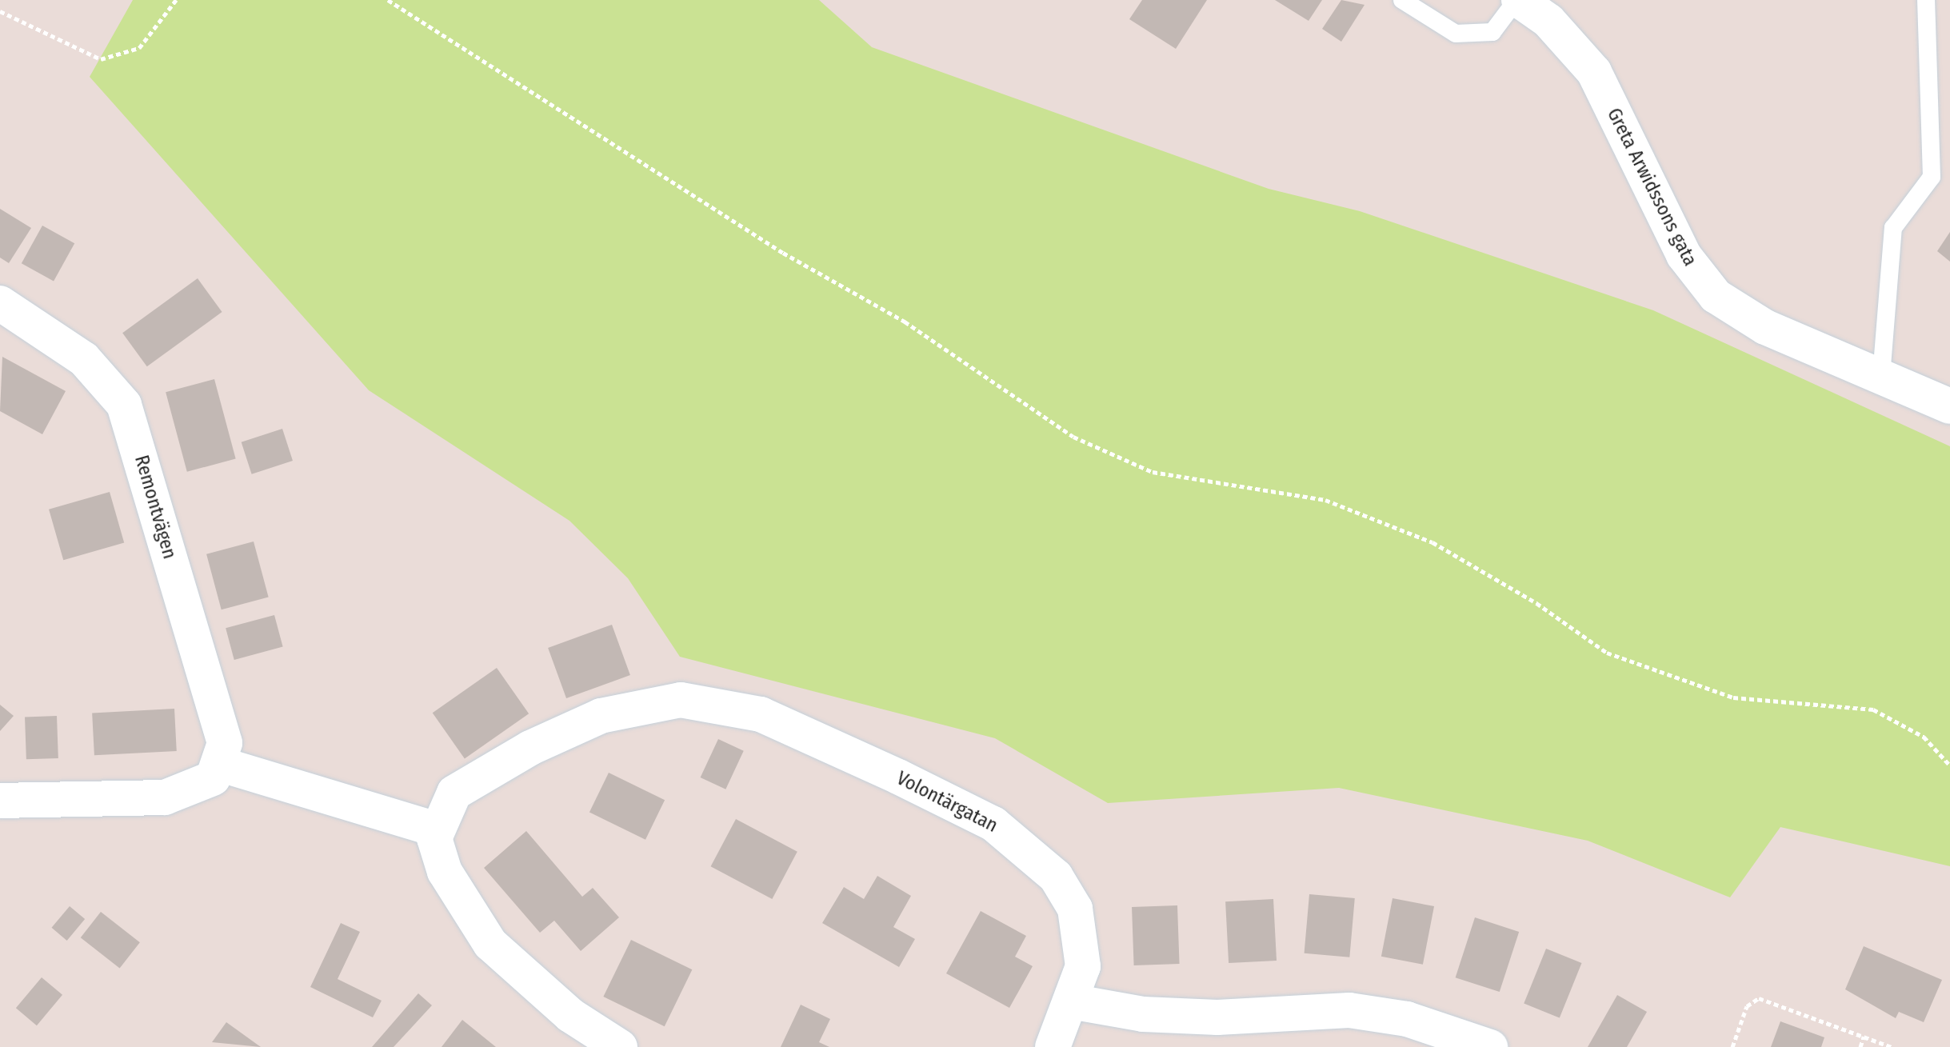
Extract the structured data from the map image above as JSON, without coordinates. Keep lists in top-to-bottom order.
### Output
{
  "streets": {
    "street": ["Greta Arwidssons gata", "Remontvägen", "Volontärgatan"]
  }
}
